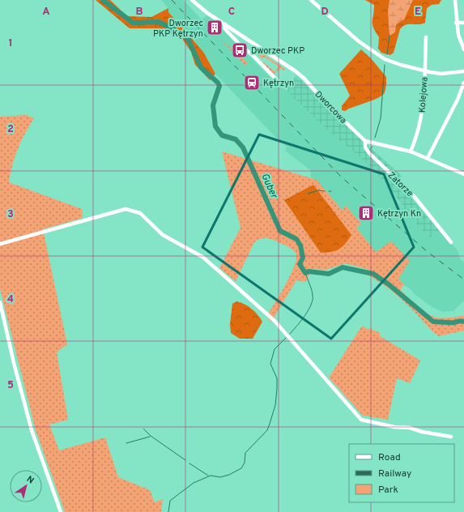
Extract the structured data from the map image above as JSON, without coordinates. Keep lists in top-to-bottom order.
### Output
{
  "streets": {
    "street": ["Kolejowa", "Dworcowa", "Zatorze"]
  },
  "crossings": [
    ["Dworcowa", "Zatorze"]
  ],
  "water": ["Guber"],
  "places": {
    "building": ["Dworzec PKP Kętrzyn", "Kętrzyn Kn"],
    "bus stop": ["Dworzec PKP"],
    "station": ["Kętrzyn"]
  },
  "legend": ["Road", "Railway", "Park"],
  "north": "top right",
  "grid": {
    "columns": [
      "A",
      "B",
      "C",
      "D",
      "E"
    ],
    "rows": [
      "1",
      "2",
      "3",
      "4",
      "5"
    ]
  }
}
